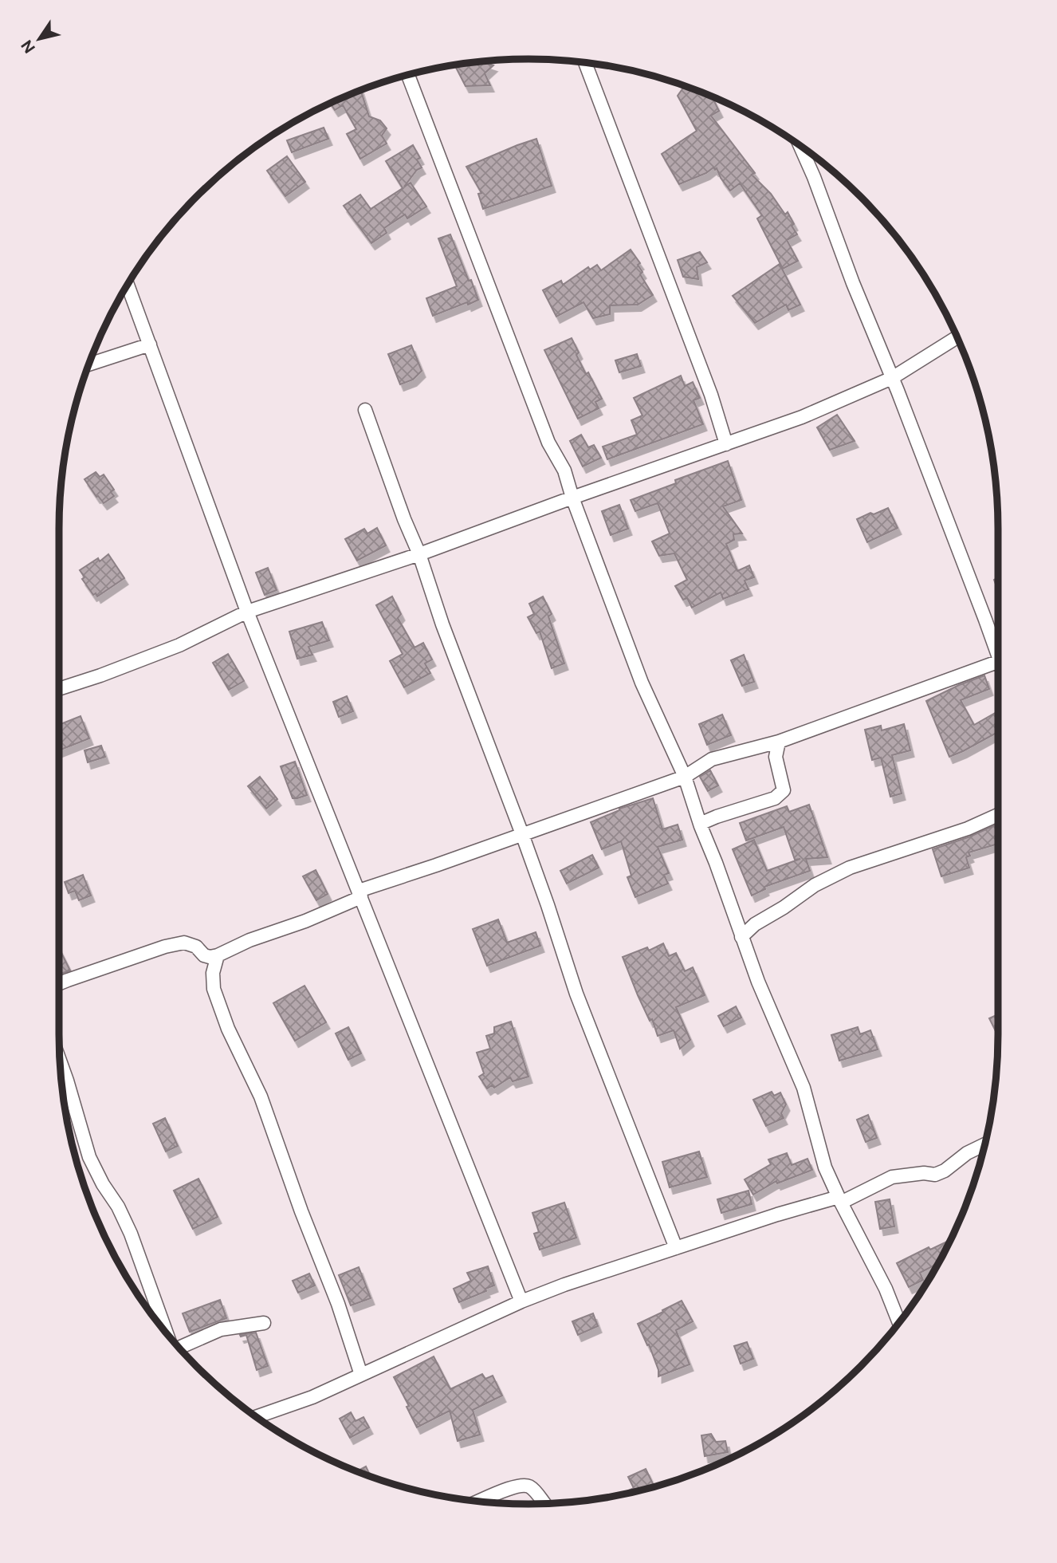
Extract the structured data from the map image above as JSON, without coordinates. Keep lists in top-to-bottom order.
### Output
{
  "north": "bottom left"
}
